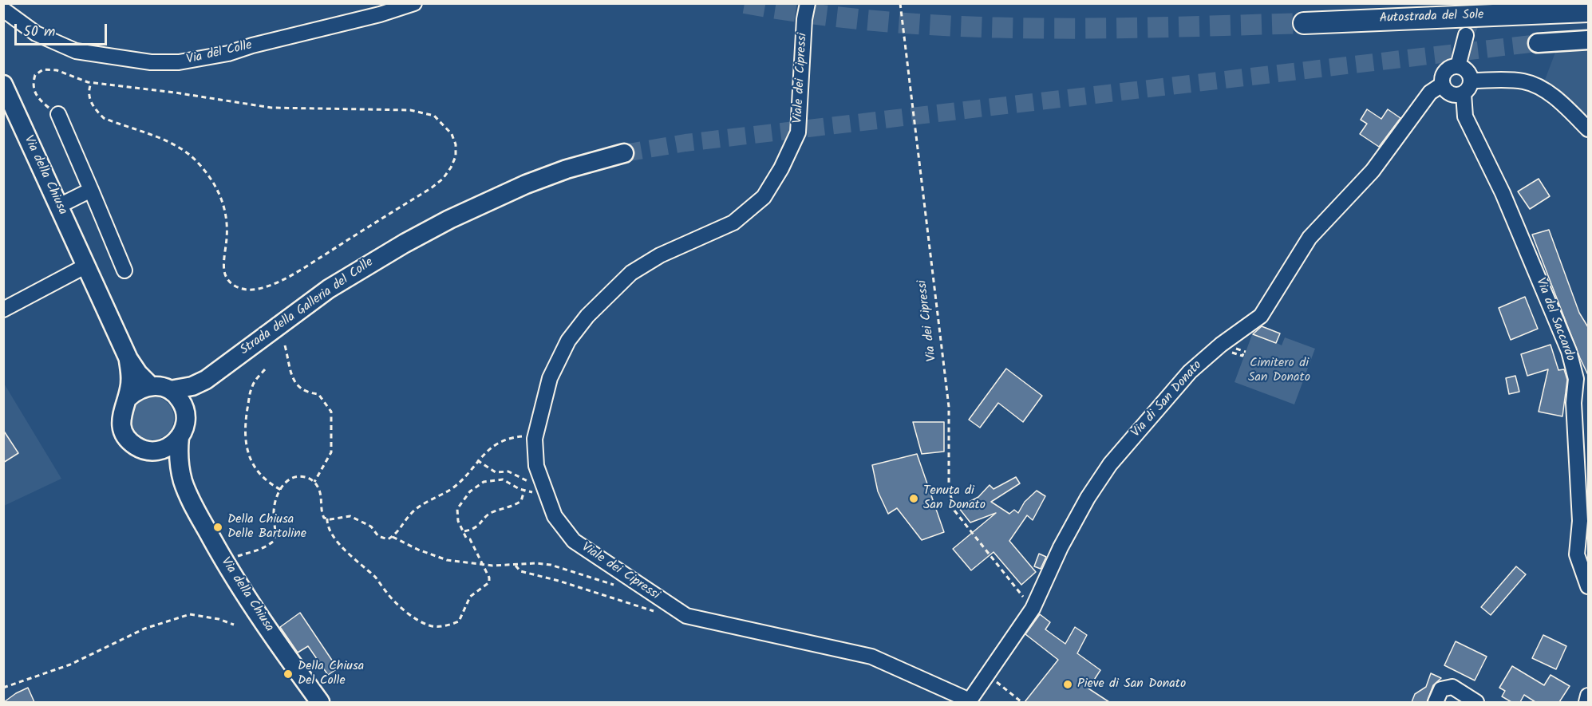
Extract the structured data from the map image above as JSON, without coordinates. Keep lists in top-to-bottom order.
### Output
{
  "streets": {
    "highway": ["Autostrada del Sole"],
    "main road": ["Via della Chiusa", "Strada della Galleria del Colle"],
    "street": [
      "Via del Colle",
      "Viale dei Cipressi",
      "Via del Saccardo",
      "Via di San Donato"
    ],
    "path": ["Via dei Cipressi"]
  },
  "crossings": [
    ["Viale dei Cipressi", "Via di San Donato"],
    ["Via della Chiusa", "Strada della Galleria del Colle"],
    ["Via del Saccardo", "Via di San Donato"],
    ["Via dei Cipressi", "Via di San Donato"]
  ],
  "parks": ["Cimitero di San Donato"],
  "places": [
    "Tenuta di San Donato",
    "Della Chiusa Delle Bartoline",
    "Della Chiusa Del Colle",
    "Pieve di San Donato"
  ],
  "scale_bar": "50 m"
}
